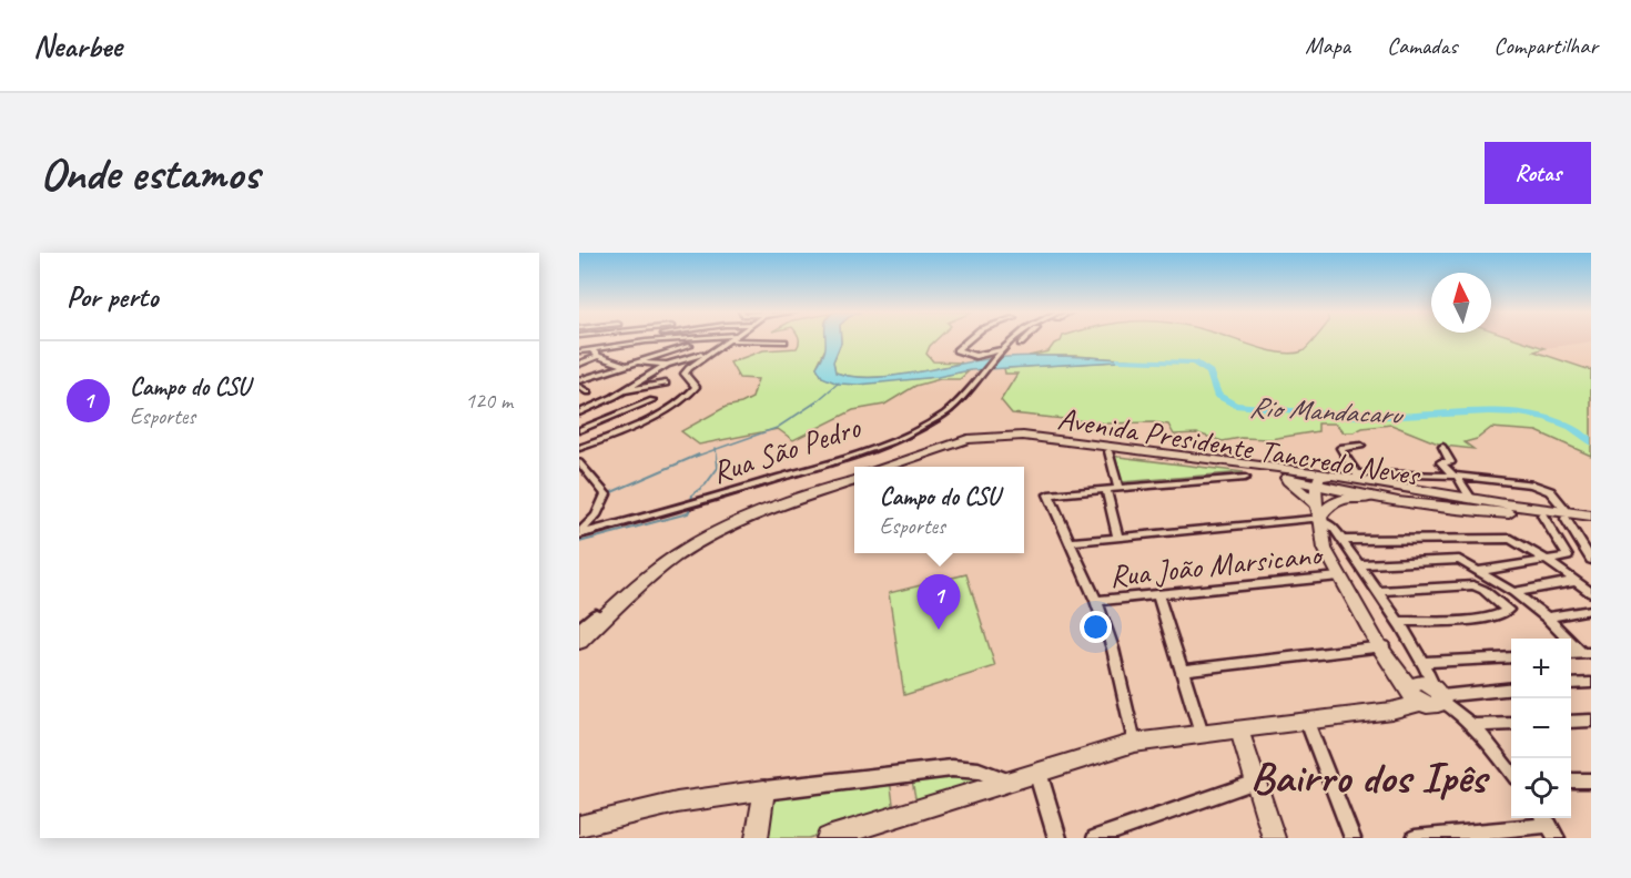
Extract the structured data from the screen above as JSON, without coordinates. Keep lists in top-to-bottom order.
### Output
{
  "streets": {
    "main road": ["Avenida Presidente Tancredo Neves"],
    "street": ["Rua São Pedro", "Rua João Marsicano"]
  },
  "districts": ["Bairro dos Ipês"],
  "water": ["Rio Mandacaru"],
  "north": "top",
  "page": {
    "header": "Nearbee",
    "nav": ["Mapa", "Camadas", "Compartilhar"],
    "buttons": "Rotas",
    "title": "Onde estamos",
    "heading": "Por perto",
    "list": [
      {
        "mark": "1",
        "name": "Campo do CSU",
        "note": "Esportes",
        "value": "120 m"
      }
    ],
    "popup": ["Campo do CSU", "Esportes"],
    "pins": "1",
    "map_buttons": ["+", "−"]
  }
}
